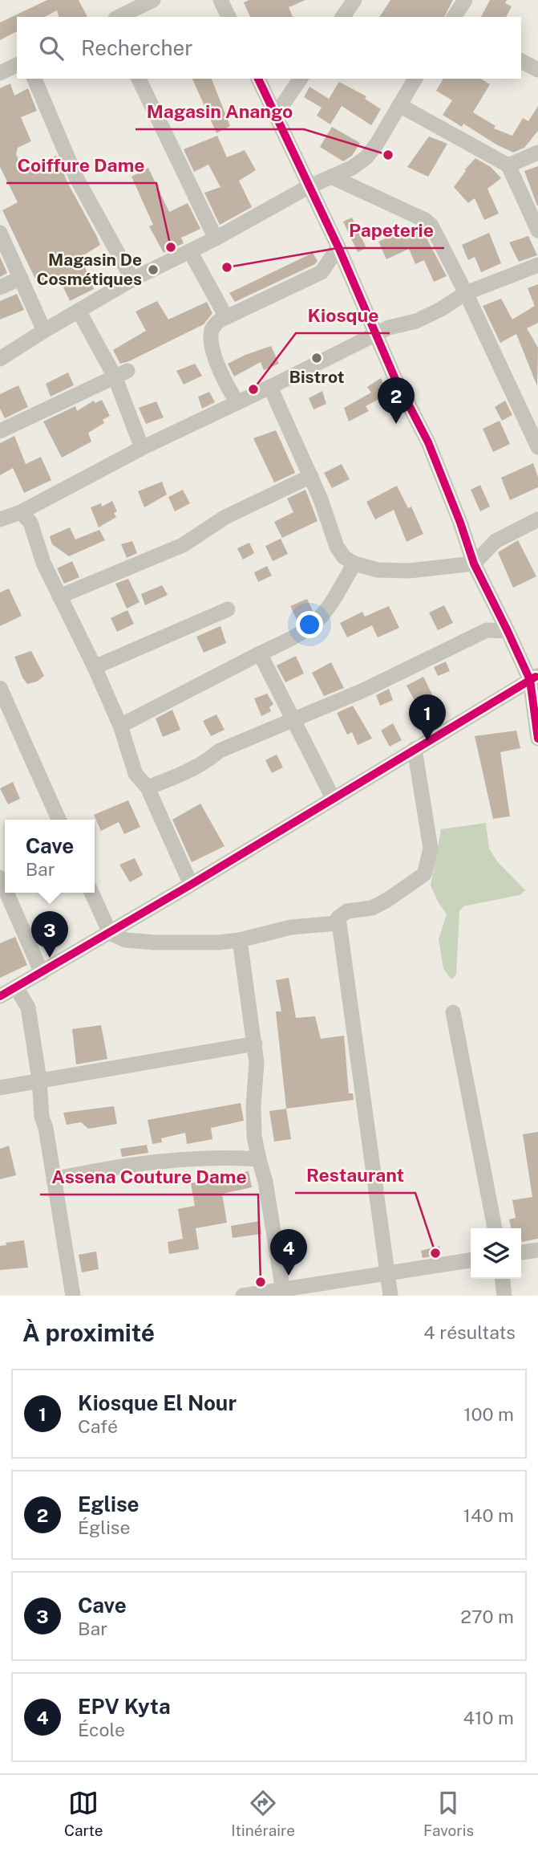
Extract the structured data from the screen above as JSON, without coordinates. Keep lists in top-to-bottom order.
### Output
{
  "places": [
    "Magasin Anango",
    "Coiffure Dame",
    "Papeterie",
    "Magasin De Cosmétiques",
    "Bistrot",
    "Kiosque",
    "Restaurant",
    "Assena Couture Dame"
  ],
  "page": {
    "search": "Rechercher",
    "pins": [
      "2",
      "1",
      "3",
      "4"
    ],
    "popup": ["Cave", "Bar"],
    "heading": ["À proximité", "4 résultats"],
    "list": [
      {
        "mark": "1",
        "name": "Kiosque El Nour",
        "note": "Café",
        "value": "100 m"
      },
      {
        "mark": "2",
        "name": "Eglise",
        "note": "Église",
        "value": "140 m"
      },
      {
        "mark": "3",
        "name": "Cave",
        "note": "Bar",
        "value": "270 m"
      },
      {
        "mark": "4",
        "name": "EPV Kyta",
        "note": "École",
        "value": "410 m"
      }
    ],
    "nav": ["Carte", "Itinéraire", "Favoris"]
  }
}
